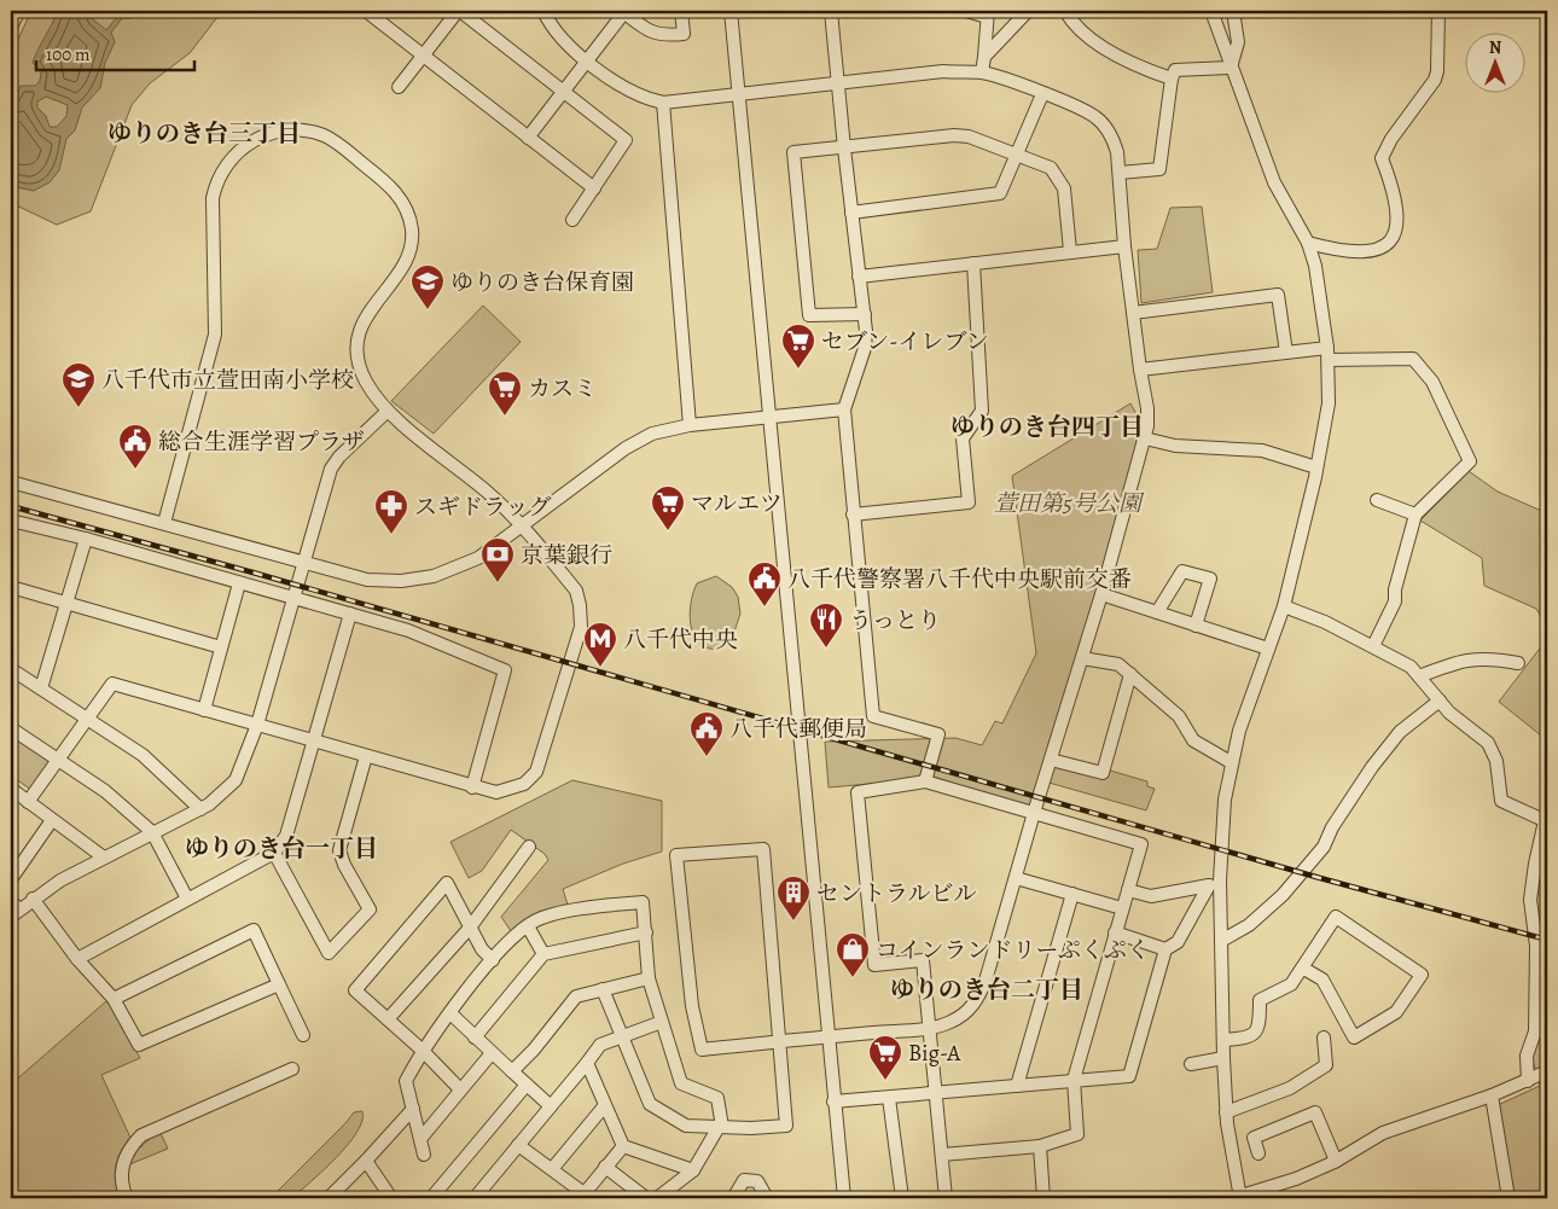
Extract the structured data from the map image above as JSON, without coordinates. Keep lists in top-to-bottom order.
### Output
{
  "districts": [
    "ゆりのき台三丁目",
    "ゆりのき台四丁目",
    "ゆりのき台一丁目",
    "ゆりのき台二丁目"
  ],
  "parks": ["萱田第5号公園"],
  "places": {
    "school or university": ["ゆりのき台保育園", "八千代市立萱田南小学校"],
    "supermarket": [
      "セブン-イレブン",
      "カスミ",
      "マルエツ",
      "Big-A"
    ],
    "public building": ["総合生涯学習プラザ", "八千代警察署八千代中央駅前交番", "八千代郵便局"],
    "pharmacy": ["スギドラッグ"],
    "bank": ["京葉銀行"],
    "restaurant": ["うっとり"],
    "metro station": ["八千代中央"],
    "building": ["セントラルビル"],
    "shop": ["コインランドリーぷくぷく"]
  },
  "scale_bar": "100 m",
  "north": "top"
}
